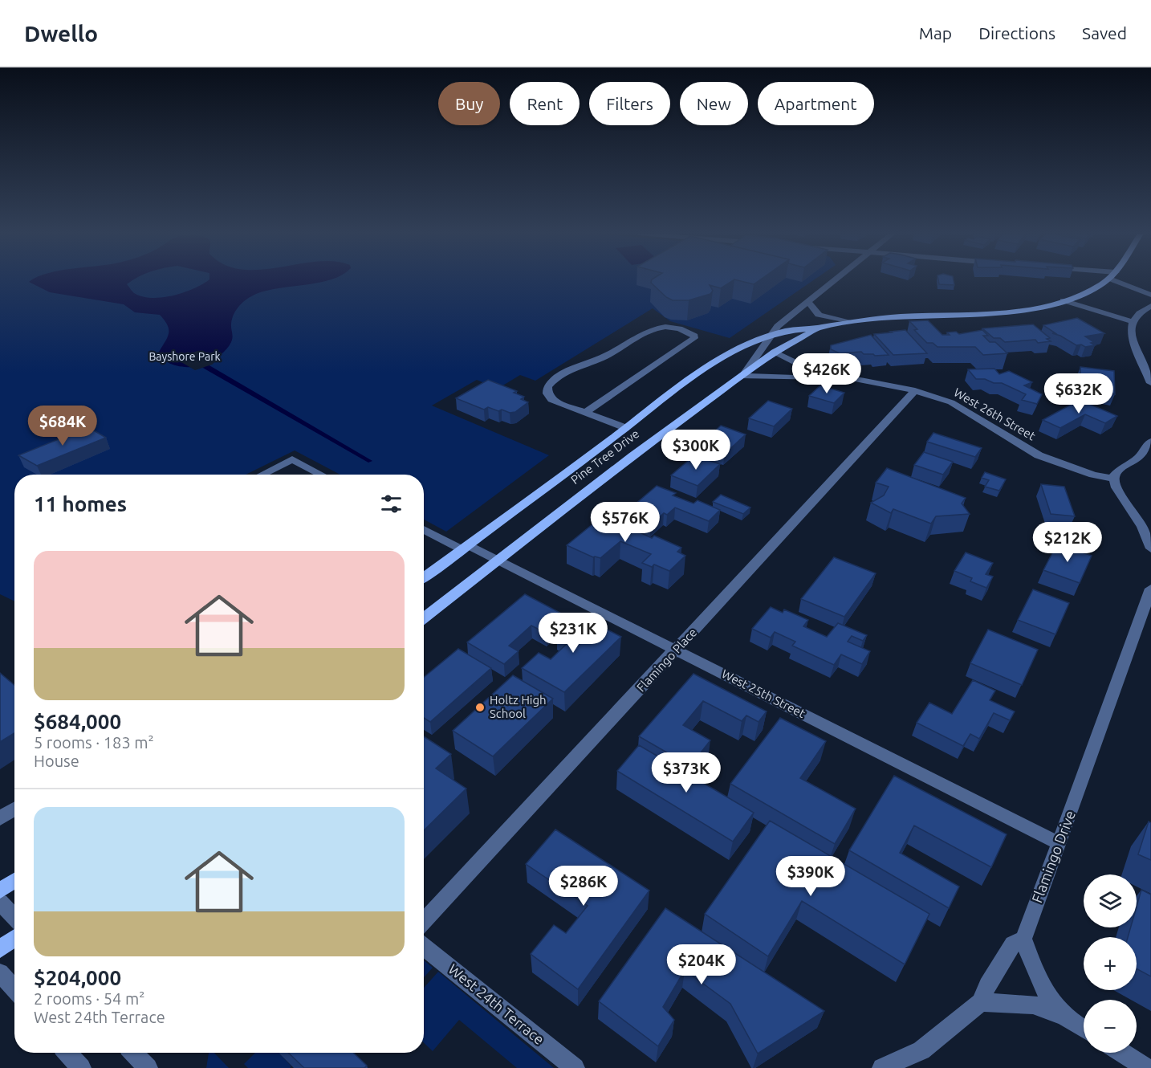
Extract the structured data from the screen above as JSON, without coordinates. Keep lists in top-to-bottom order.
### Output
{
  "streets": {
    "main road": ["Pine Tree Drive"],
    "street": [
      "West 26th Street",
      "Flamingo Place",
      "West 25th Street",
      "Flamingo Drive",
      "West 24th Terrace"
    ]
  },
  "crossings": [
    ["West 26th Street", "Pine Tree Drive"],
    ["West 26th Street", "Flamingo Place"],
    ["Pine Tree Drive", "West 25th Street"],
    ["Flamingo Place", "West 25th Street"],
    ["West 25th Street", "Flamingo Drive"]
  ],
  "parks": ["Bayshore Park"],
  "places": ["Holtz High School"],
  "page": {
    "header": "Dwello",
    "nav": ["Map", "Directions", "Saved"],
    "chip": [
      "Buy",
      "Rent",
      "Filters",
      "New",
      "Apartment"
    ],
    "price": [
      "$426K",
      "$632K",
      "$684K",
      "$300K",
      "$576K",
      "$212K",
      "$231K",
      "$373K",
      "$390K",
      "$286K",
      "$204K"
    ],
    "heading": "11 homes",
    "list": [
      {
        "name": "$684,000",
        "note": "5 rooms · 183 m² · House"
      },
      {
        "name": "$204,000",
        "note": "2 rooms · 54 m² · West 24th Terrace"
      }
    ],
    "map_buttons": ["+", "−"]
  }
}
